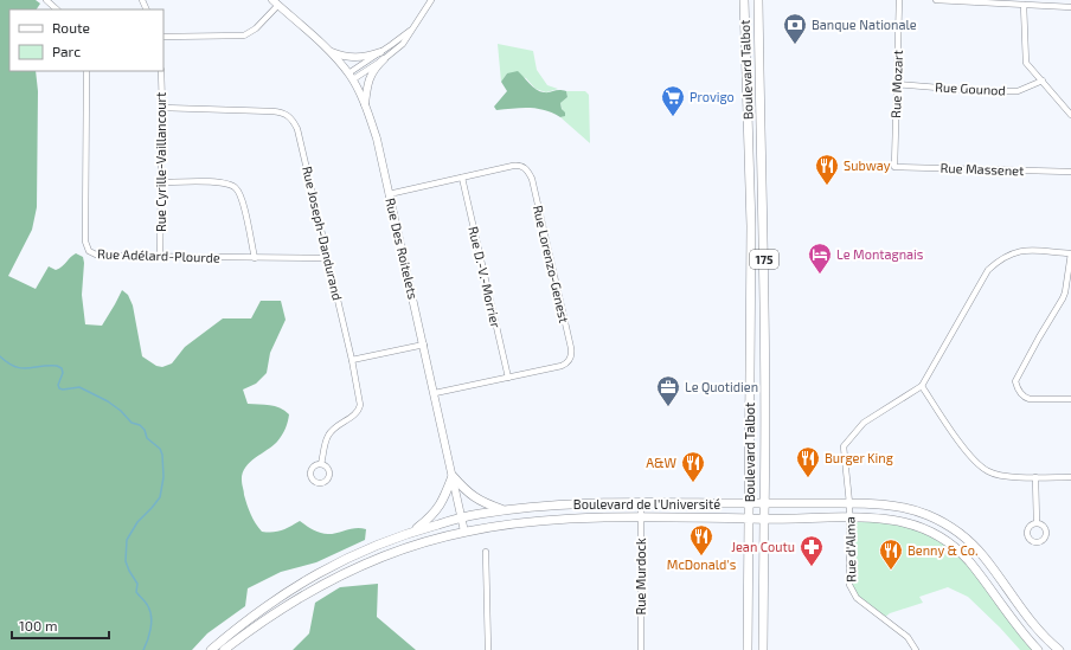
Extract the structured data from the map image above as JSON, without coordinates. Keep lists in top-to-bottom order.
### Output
{
  "streets": {
    "main road": ["Boulevard Talbot", "175", "Boulevard de l'Université"],
    "street": [
      "Rue Mozart",
      "Rue Gounod",
      "Rue Cyrille-Vaillancourt",
      "Rue Massenet",
      "Rue Joseph-Dandurand",
      "Rue Des Roitelets",
      "Rue Adélard-Plourde",
      "Rue Lorenzo-Genest",
      "Rue D.-V.-Morrier",
      "Rue d'Alma",
      "Rue Murdock"
    ]
  },
  "crossings": [
    ["Boulevard Talbot", "Boulevard de l'Université"],
    ["Rue Mozart", "Rue Gounod"],
    ["Rue Mozart", "Rue Massenet"],
    ["Rue Cyrille-Vaillancourt", "Rue Joseph-Dandurand"],
    ["Rue Cyrille-Vaillancourt", "Rue Adélard-Plourde"],
    ["Rue Joseph-Dandurand", "Rue Adélard-Plourde"],
    ["Rue Des Roitelets", "Rue Lorenzo-Genest"],
    ["Rue Des Roitelets", "Boulevard de l'Université"],
    ["Rue Lorenzo-Genest", "Rue D.-V.-Morrier"],
    ["Boulevard de l'Université", "Rue d'Alma"],
    ["Boulevard de l'Université", "Rue Murdock"]
  ],
  "places": {
    "bank": ["Banque Nationale"],
    "supermarket": ["Provigo"],
    "restaurant": [
      "Subway",
      "Burger King",
      "A&W",
      "McDonald's",
      "Benny & Co."
    ],
    "hotel": ["Le Montagnais"],
    "office": ["Le Quotidien"],
    "pharmacy": ["Jean Coutu"]
  },
  "legend": ["Route", "Parc"],
  "scale_bar": "100 m"
}
